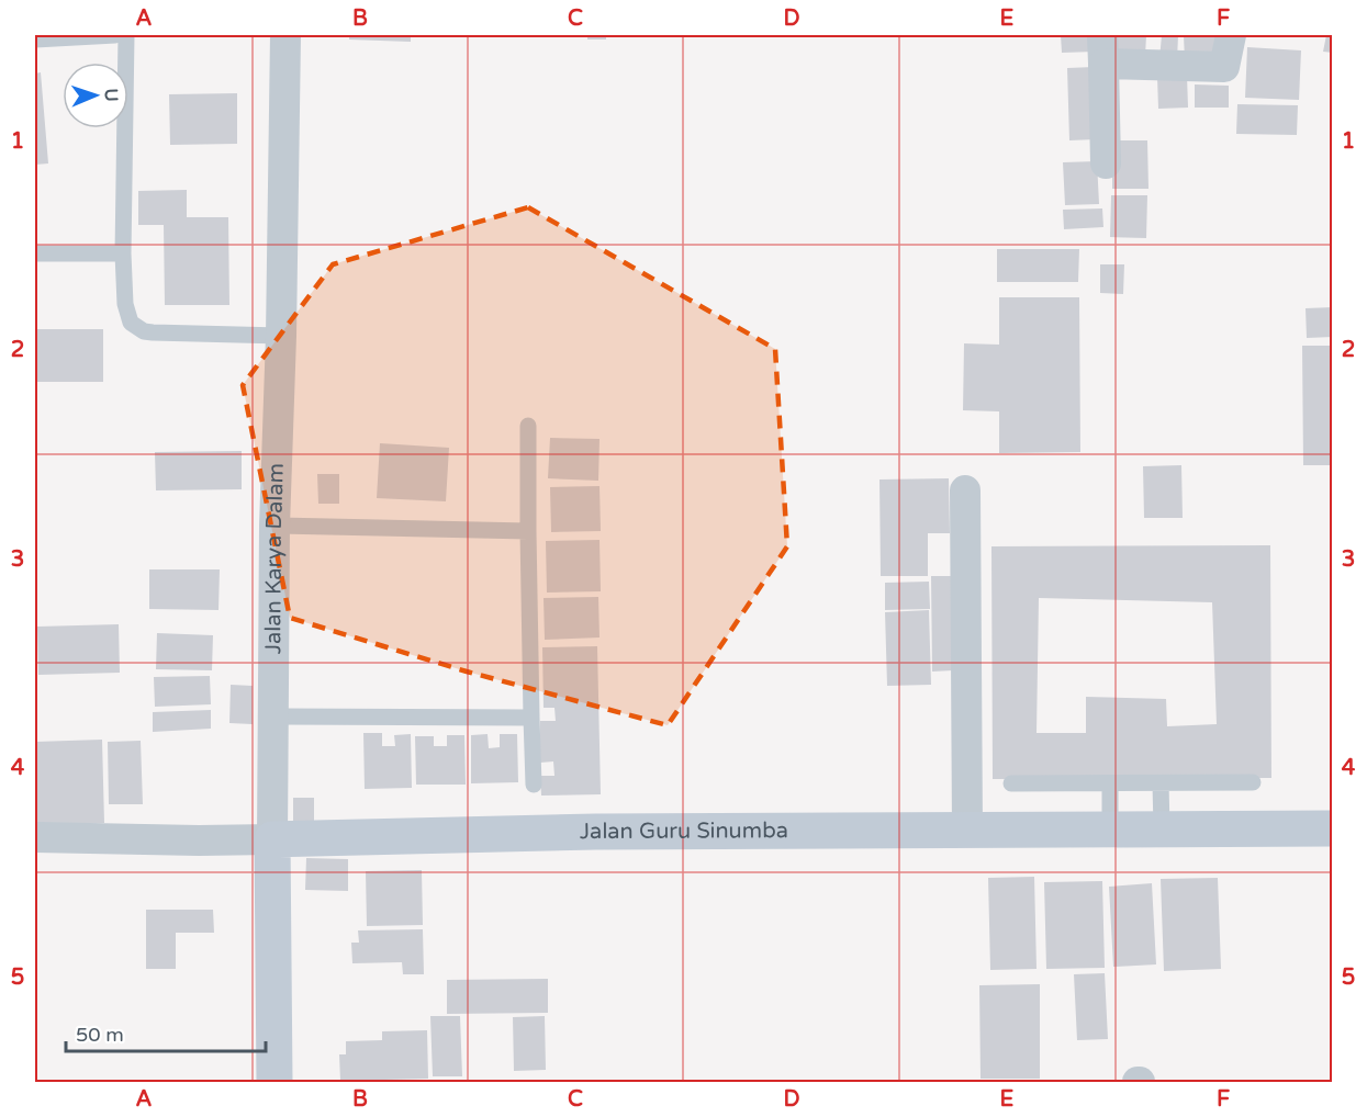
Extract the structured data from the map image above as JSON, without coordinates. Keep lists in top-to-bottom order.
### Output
{
  "streets": {
    "street": ["Jalan Karya Dalam", "Jalan Guru Sinumba"]
  },
  "crossings": [
    ["Jalan Karya Dalam", "Jalan Guru Sinumba"]
  ],
  "scale_bar": "50 m",
  "north": "right",
  "grid": {
    "columns": [
      "A",
      "B",
      "C",
      "D",
      "E",
      "F"
    ],
    "rows": [
      "1",
      "2",
      "3",
      "4",
      "5"
    ]
  }
}
